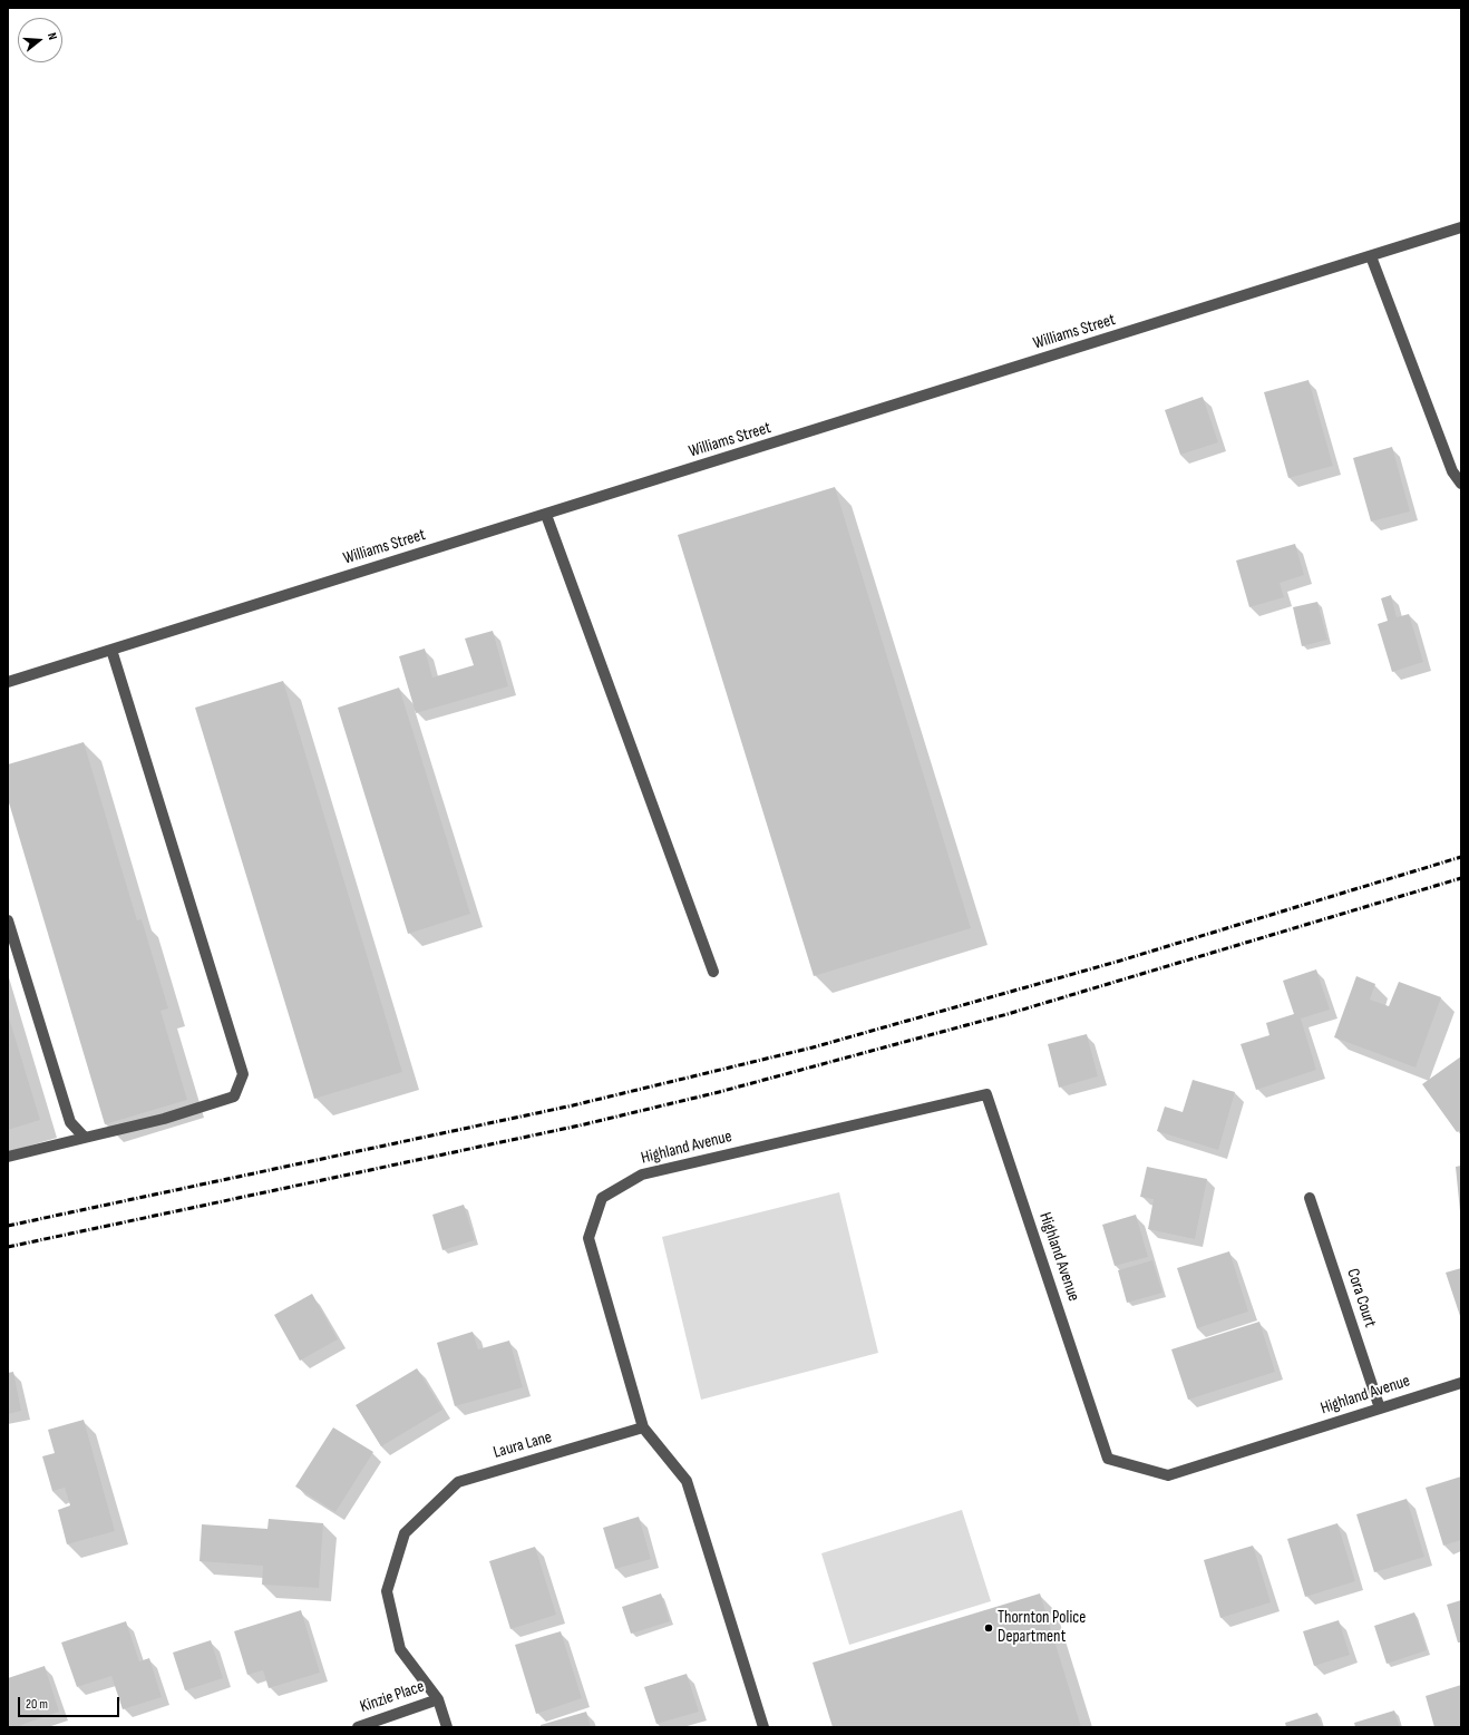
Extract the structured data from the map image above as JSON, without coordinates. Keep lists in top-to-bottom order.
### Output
{
  "streets": {
    "street": [
      "Williams Street",
      "Highland Avenue",
      "Cora Court",
      "Laura Lane",
      "Kinzie Place"
    ]
  },
  "crossings": [
    ["Highland Avenue", "Cora Court"],
    ["Highland Avenue", "Laura Lane"],
    ["Laura Lane", "Kinzie Place"]
  ],
  "places": ["Thornton Police Department"],
  "scale_bar": "20 m",
  "north": "right"
}
